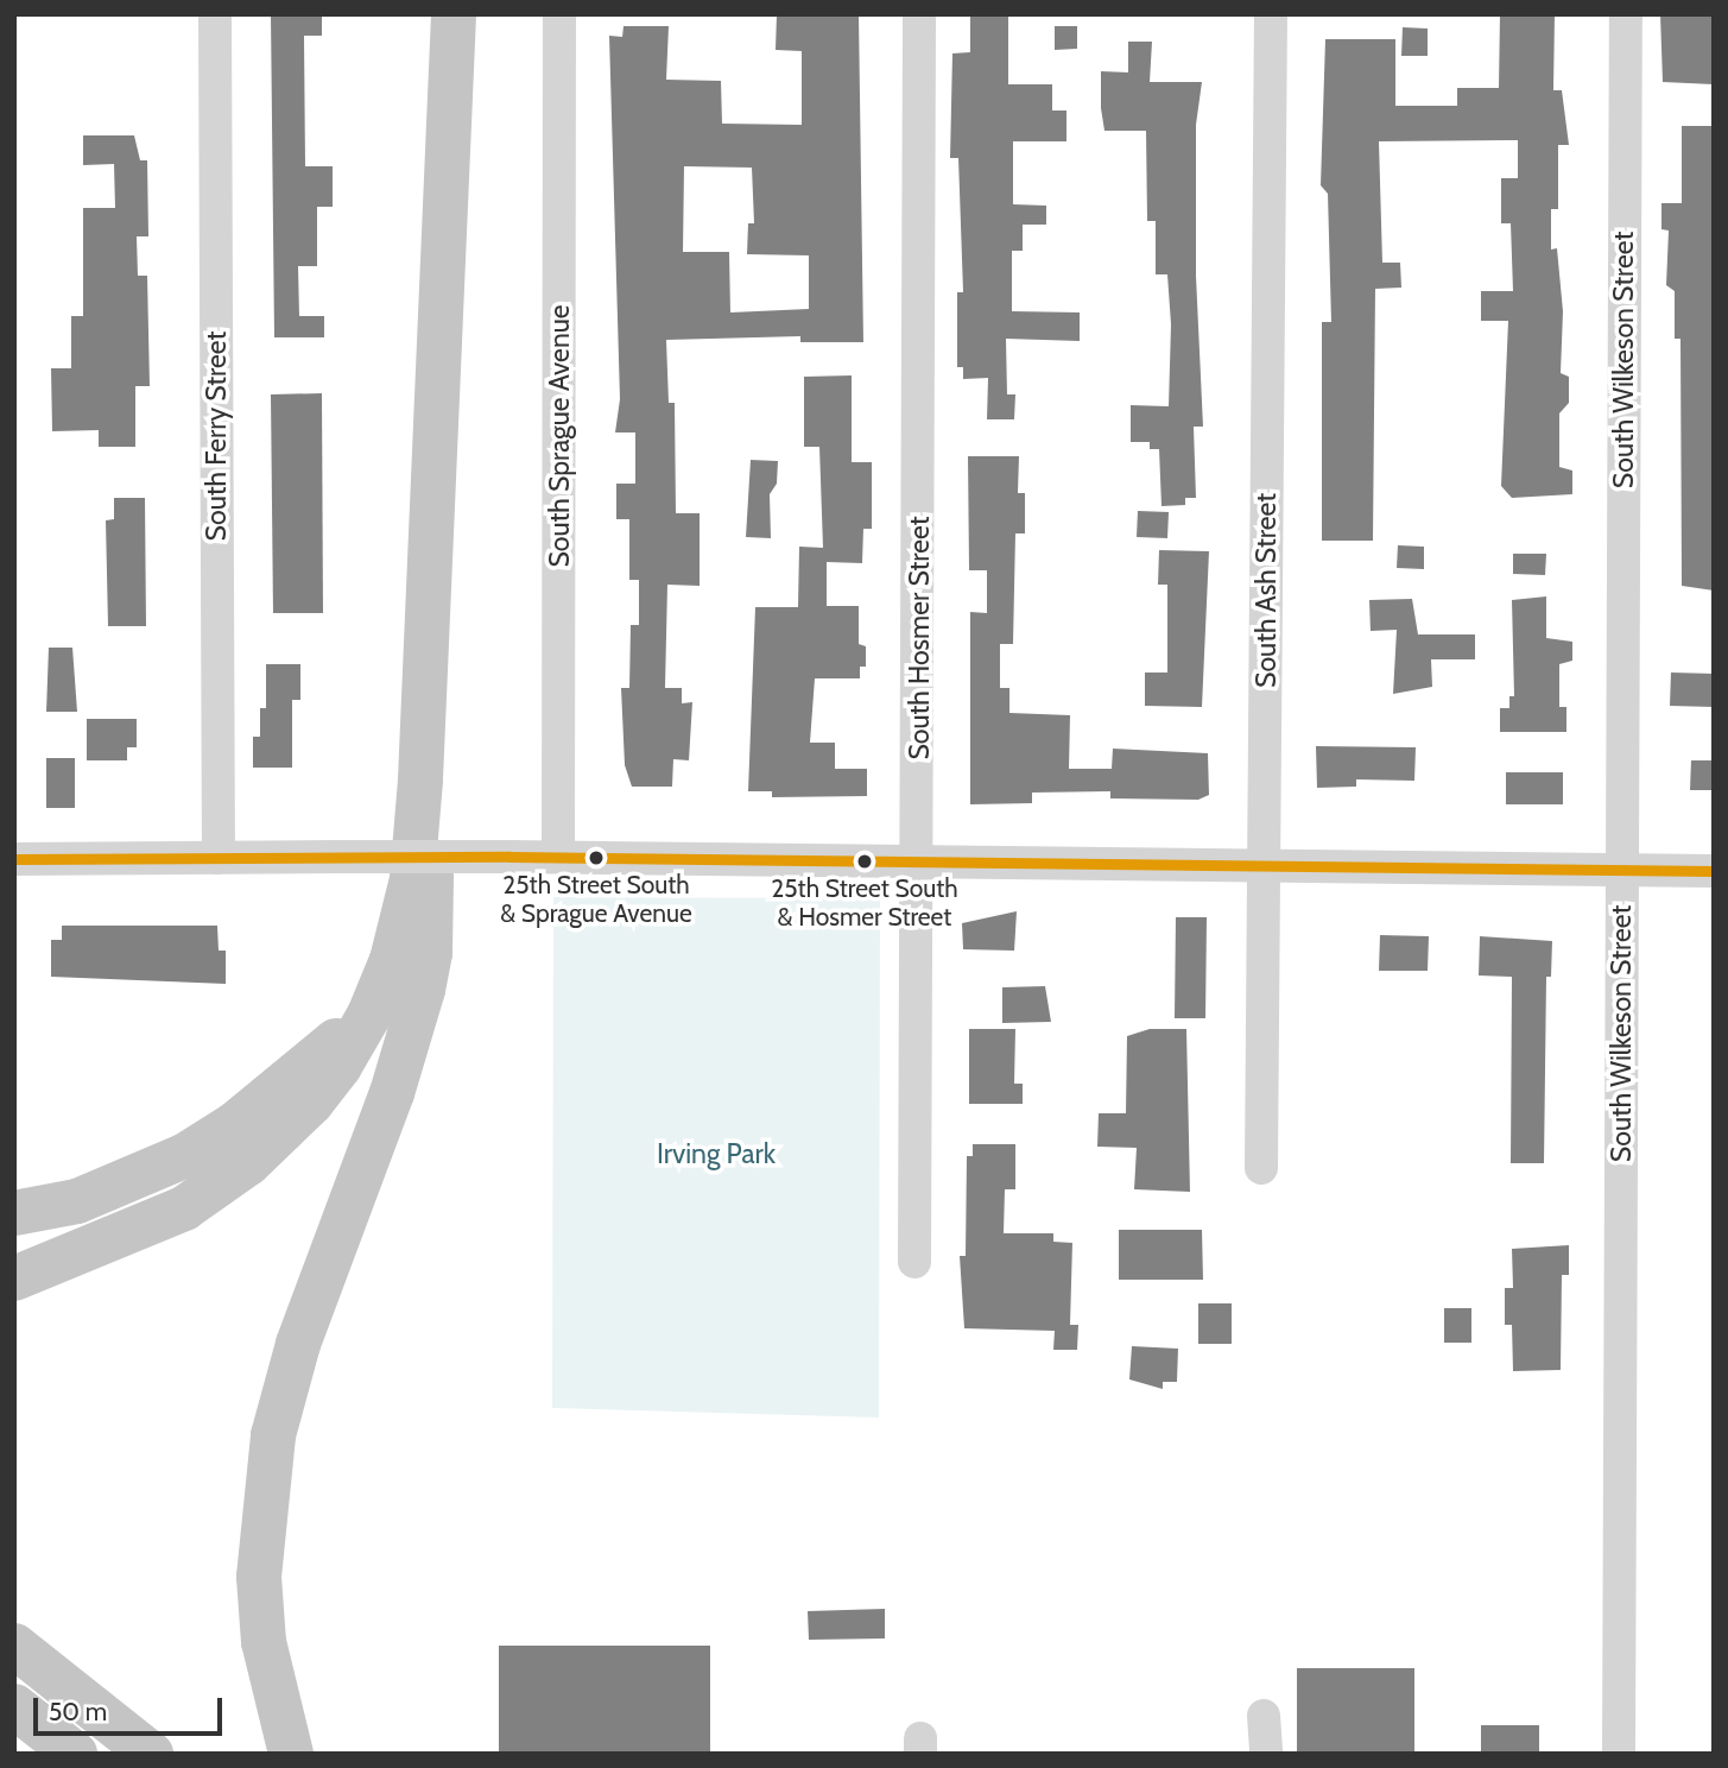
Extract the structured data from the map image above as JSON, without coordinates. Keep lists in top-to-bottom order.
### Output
{
  "streets": {
    "street": [
      "South Wilkeson Street",
      "South Ferry Street",
      "South Sprague Avenue",
      "South Ash Street",
      "South Hosmer Street"
    ]
  },
  "parks": ["Irving Park"],
  "places": ["25th Street South & Sprague Avenue", "25th Street South & Hosmer Street"],
  "scale_bar": "50 m"
}
